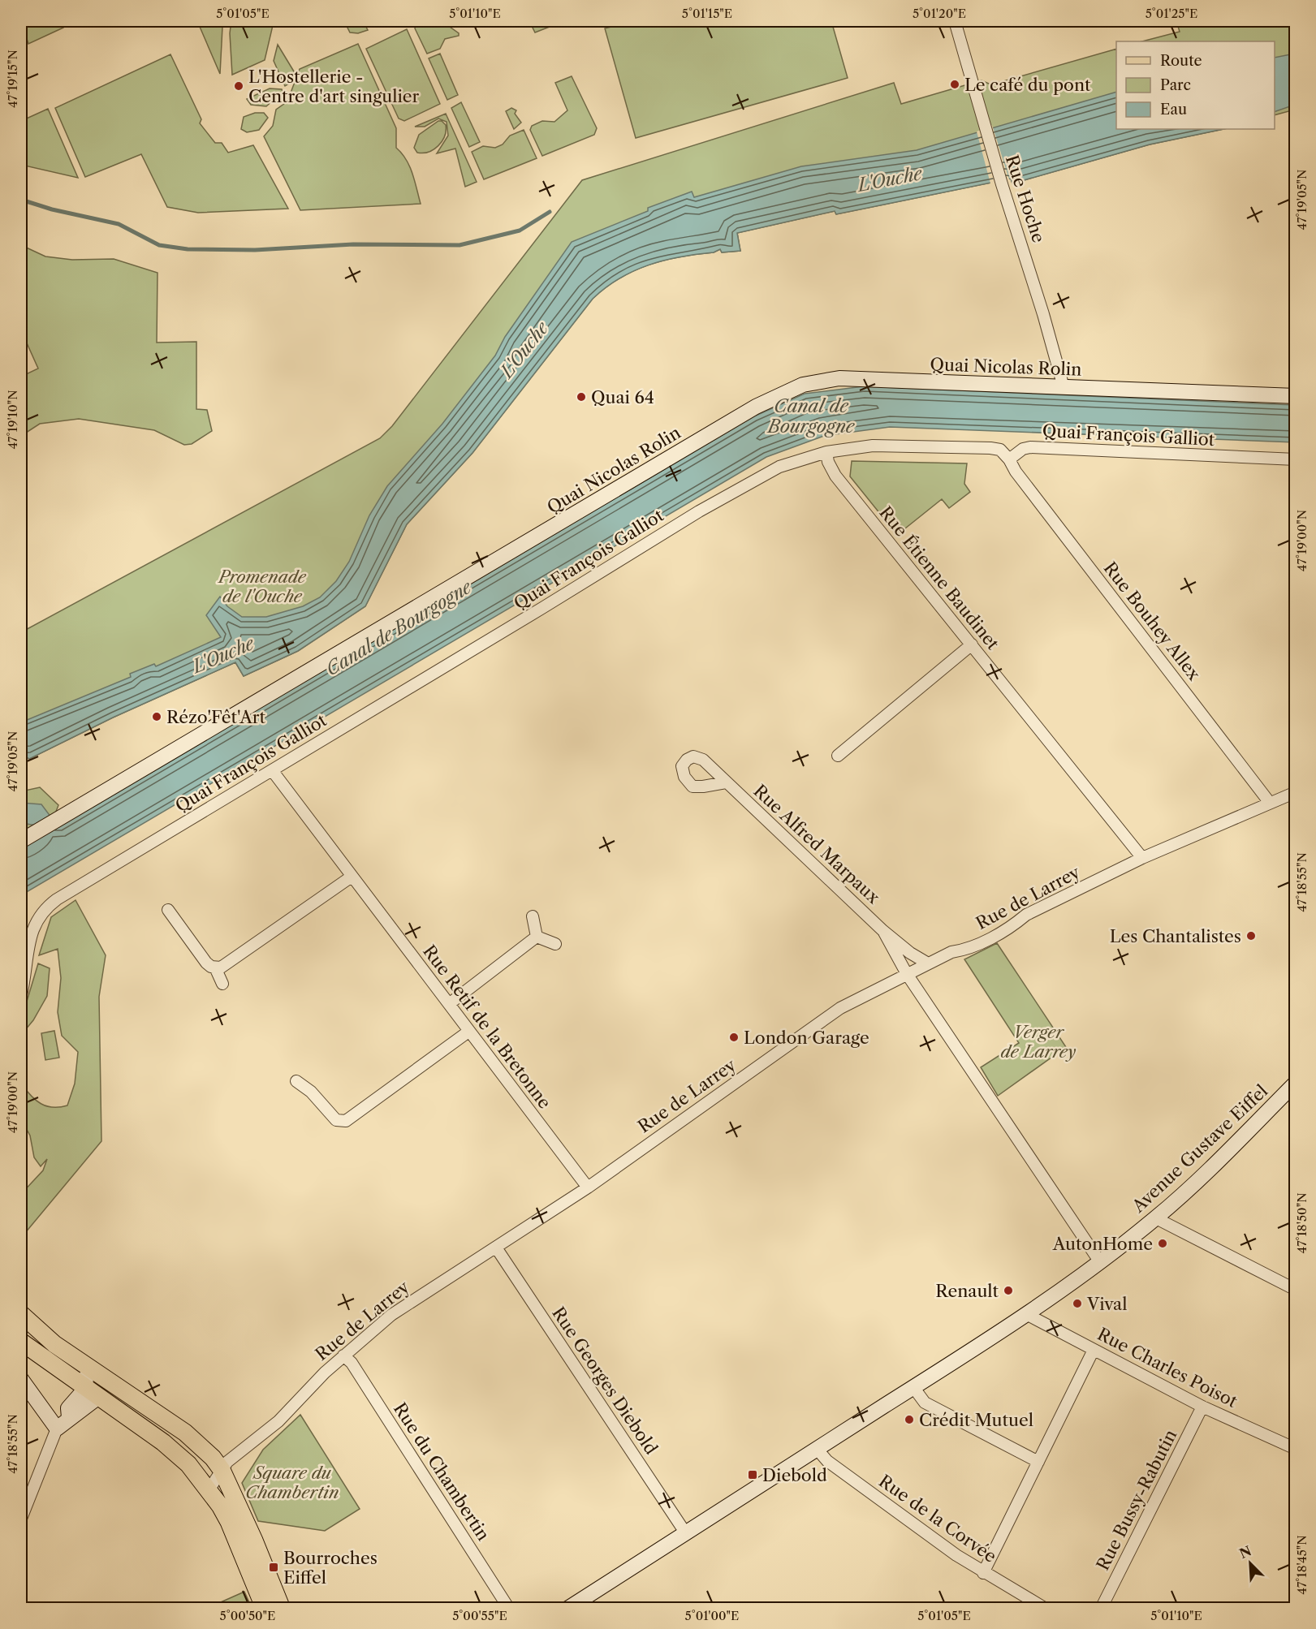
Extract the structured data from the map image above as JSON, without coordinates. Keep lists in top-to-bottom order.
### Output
{
  "streets": {
    "street": [
      "Rue Hoche",
      "Quai Nicolas Rolin",
      "Quai François Galliot",
      "Rue Étienne Baudinet",
      "Rue Bouhey Allex",
      "Rue Alfred Marpaux",
      "Rue de Larrey",
      "Rue Retif de la Bretonne",
      "Avenue Gustave Eiffel",
      "Rue Charles Poisot",
      "Rue Georges Diebold",
      "Rue du Chambertin",
      "Rue Bussy-Rabutin",
      "Rue de la Corvée"
    ]
  },
  "crossings": [
    ["Rue Hoche", "Quai Nicolas Rolin"],
    ["Quai François Galliot", "Rue Étienne Baudinet"],
    ["Quai François Galliot", "Rue Bouhey Allex"],
    ["Quai François Galliot", "Rue Retif de la Bretonne"],
    ["Rue Étienne Baudinet", "Rue de Larrey"],
    ["Rue Bouhey Allex", "Rue de Larrey"],
    ["Rue Alfred Marpaux", "Rue de Larrey"],
    ["Rue Alfred Marpaux", "Avenue Gustave Eiffel"],
    ["Rue de Larrey", "Rue Retif de la Bretonne"],
    ["Rue de Larrey", "Rue Georges Diebold"],
    ["Rue de Larrey", "Rue du Chambertin"],
    ["Avenue Gustave Eiffel", "Rue Charles Poisot"],
    ["Avenue Gustave Eiffel", "Rue Georges Diebold"],
    ["Avenue Gustave Eiffel", "Rue de la Corvée"],
    ["Rue Charles Poisot", "Rue Bussy-Rabutin"]
  ],
  "water": ["L'Ouche", "Canal de Bourgogne"],
  "parks": ["Promenade de l'Ouche", "Verger de Larrey", "Square du Chambertin"],
  "places": {
    "other": [
      "Le café du pont",
      "L'Hostellerie - Centre d'art singulier",
      "Quai 64",
      "Rézo'Fêt'Art",
      "Les Chantalistes",
      "London Garage",
      "AutonHome",
      "Renault",
      "Vival",
      "Crédit Mutuel"
    ],
    "transit": ["Diebold", "Bourroches Eiffel"]
  },
  "legend": ["Route", "Parc", "Eau"],
  "north": "top left",
  "coordinates": [
    "5°01'05\"E",
    "5°01'10\"E",
    "5°01'15\"E",
    "5°01'20\"E",
    "5°01'25\"E",
    "47°19'15\"N",
    "47°19'05\"N",
    "47°19'10\"N",
    "47°19'00\"N",
    "47°18'55\"N",
    "47°18'50\"N",
    "47°18'45\"N",
    "5°00'50\"E",
    "5°00'55\"E",
    "5°01'00\"E"
  ]
}
